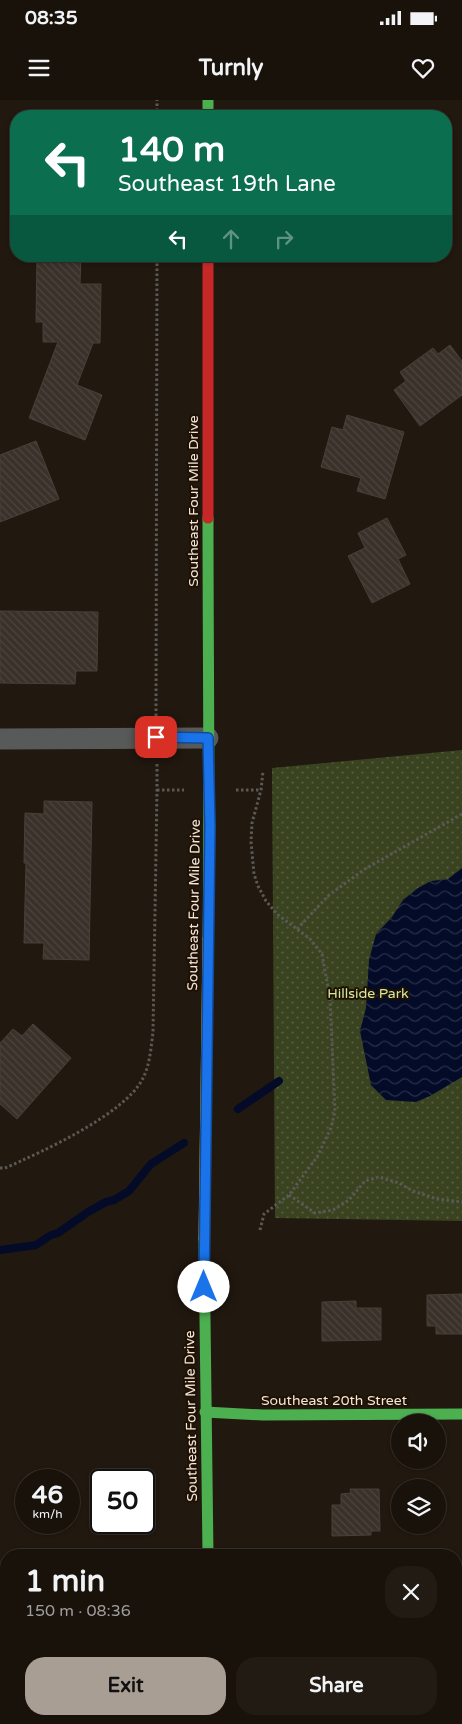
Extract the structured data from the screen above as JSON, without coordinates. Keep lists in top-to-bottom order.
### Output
{
  "streets": {
    "main road": ["Southeast Four Mile Drive", "Southeast 20th Street"]
  },
  "crossings": [
    ["Southeast Four Mile Drive", "Southeast 20th Street"]
  ],
  "parks": ["Hillside Park"],
  "page": {
    "status": "08:35",
    "header": "Turnly",
    "turn": ["140 m", "Southeast 19th Lane"],
    "speed": "46 km/h",
    "limit": "50",
    "heading": ["1 min", "150 m · 08:36"],
    "buttons": ["Exit", "Share"]
  }
}
